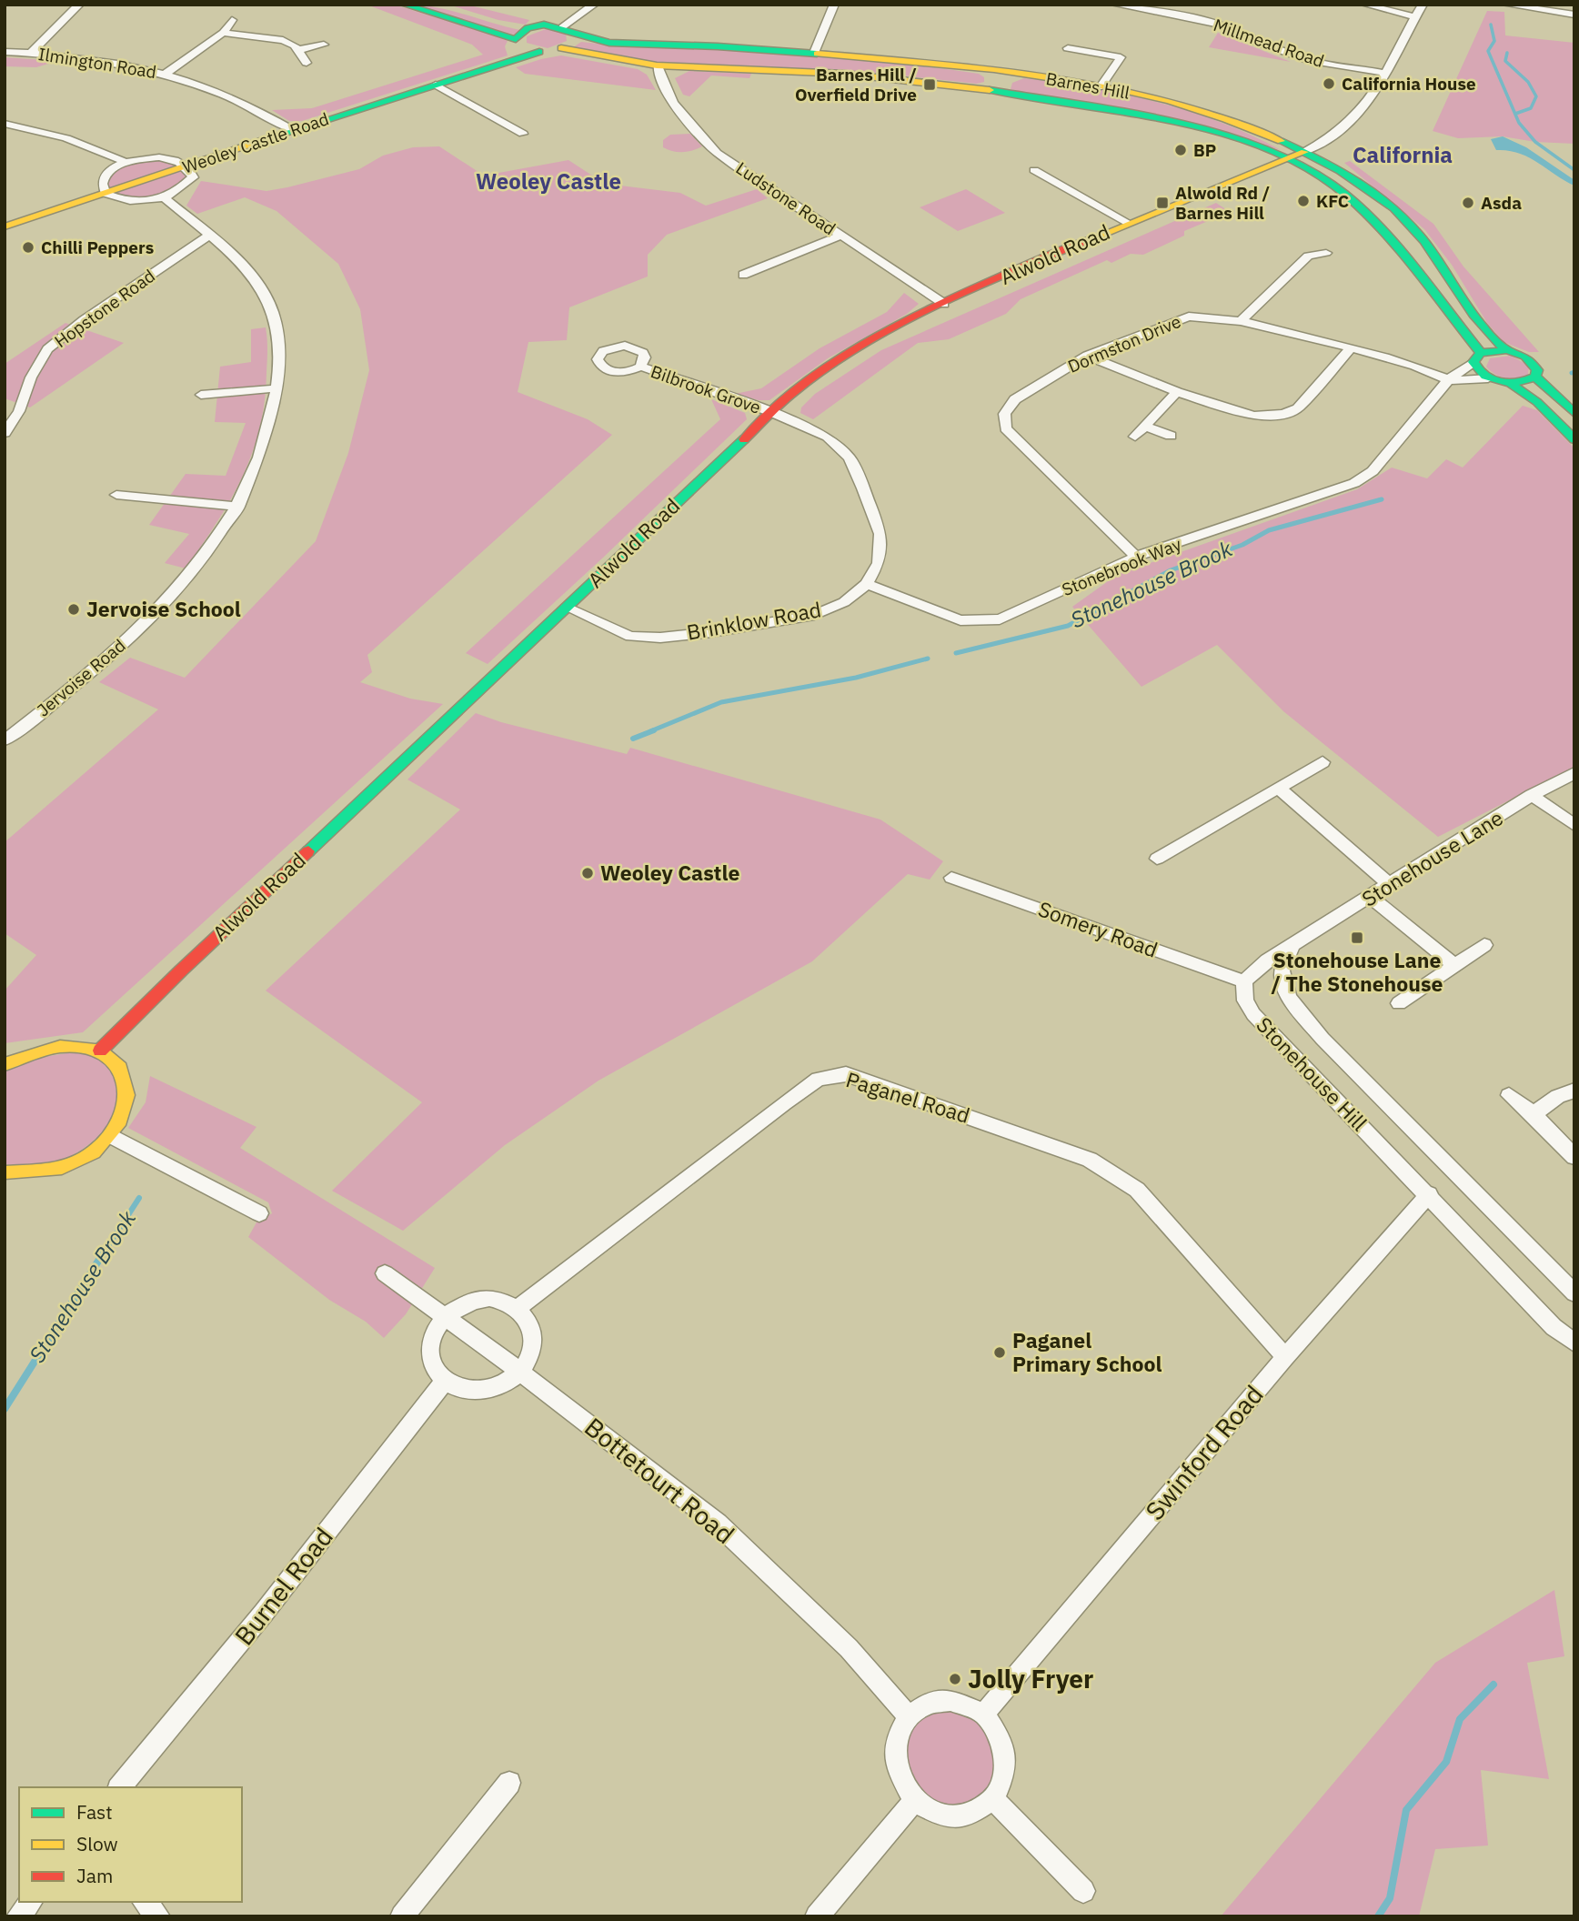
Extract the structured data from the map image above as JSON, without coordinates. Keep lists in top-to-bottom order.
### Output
{
  "streets": {
    "main road": ["Barnes Hill", "Weoley Castle Road", "Alwold Road"],
    "street": [
      "Millmead Road",
      "Ilmington Road",
      "Ludstone Road",
      "Hopstone Road",
      "Dormston Drive",
      "Bilbrook Grove",
      "Stonebrook Way",
      "Brinklow Road",
      "Jervoise Road",
      "Stonehouse Lane",
      "Somery Road",
      "Stonehouse Hill",
      "Paganel Road",
      "Swinford Road",
      "Bottetourt Road",
      "Burnel Road"
    ]
  },
  "crossings": [
    ["Ilmington Road", "Weoley Castle Road"],
    ["Barnes Hill", "Weoley Castle Road"],
    ["Barnes Hill", "Ludstone Road"],
    ["Barnes Hill", "Alwold Road"],
    ["Barnes Hill", "Stonebrook Way"],
    ["Ludstone Road", "Alwold Road"],
    ["Alwold Road", "Bilbrook Grove"],
    ["Alwold Road", "Brinklow Road"],
    ["Hopstone Road", "Jervoise Road"],
    ["Dormston Drive", "Stonebrook Way"],
    ["Bilbrook Grove", "Brinklow Road"],
    ["Stonebrook Way", "Brinklow Road"],
    ["Stonehouse Lane", "Stonehouse Hill"],
    ["Somery Road", "Stonehouse Hill"],
    ["Stonehouse Hill", "Swinford Road"],
    ["Paganel Road", "Swinford Road"],
    ["Swinford Road", "Bottetourt Road"]
  ],
  "districts": ["California", "Weoley Castle"],
  "water": ["Stonehouse Brook"],
  "places": {
    "other": [
      "California House",
      "BP",
      "KFC",
      "Asda",
      "Chilli Peppers",
      "Jervoise School",
      "Weoley Castle",
      "Paganel Primary School",
      "Jolly Fryer"
    ],
    "transit": ["Barnes Hill / Overfield Drive", "Alwold Rd / Barnes Hill", "Stonehouse Lane / The Stonehouse"]
  },
  "legend": ["Fast", "Slow", "Jam"]
}
